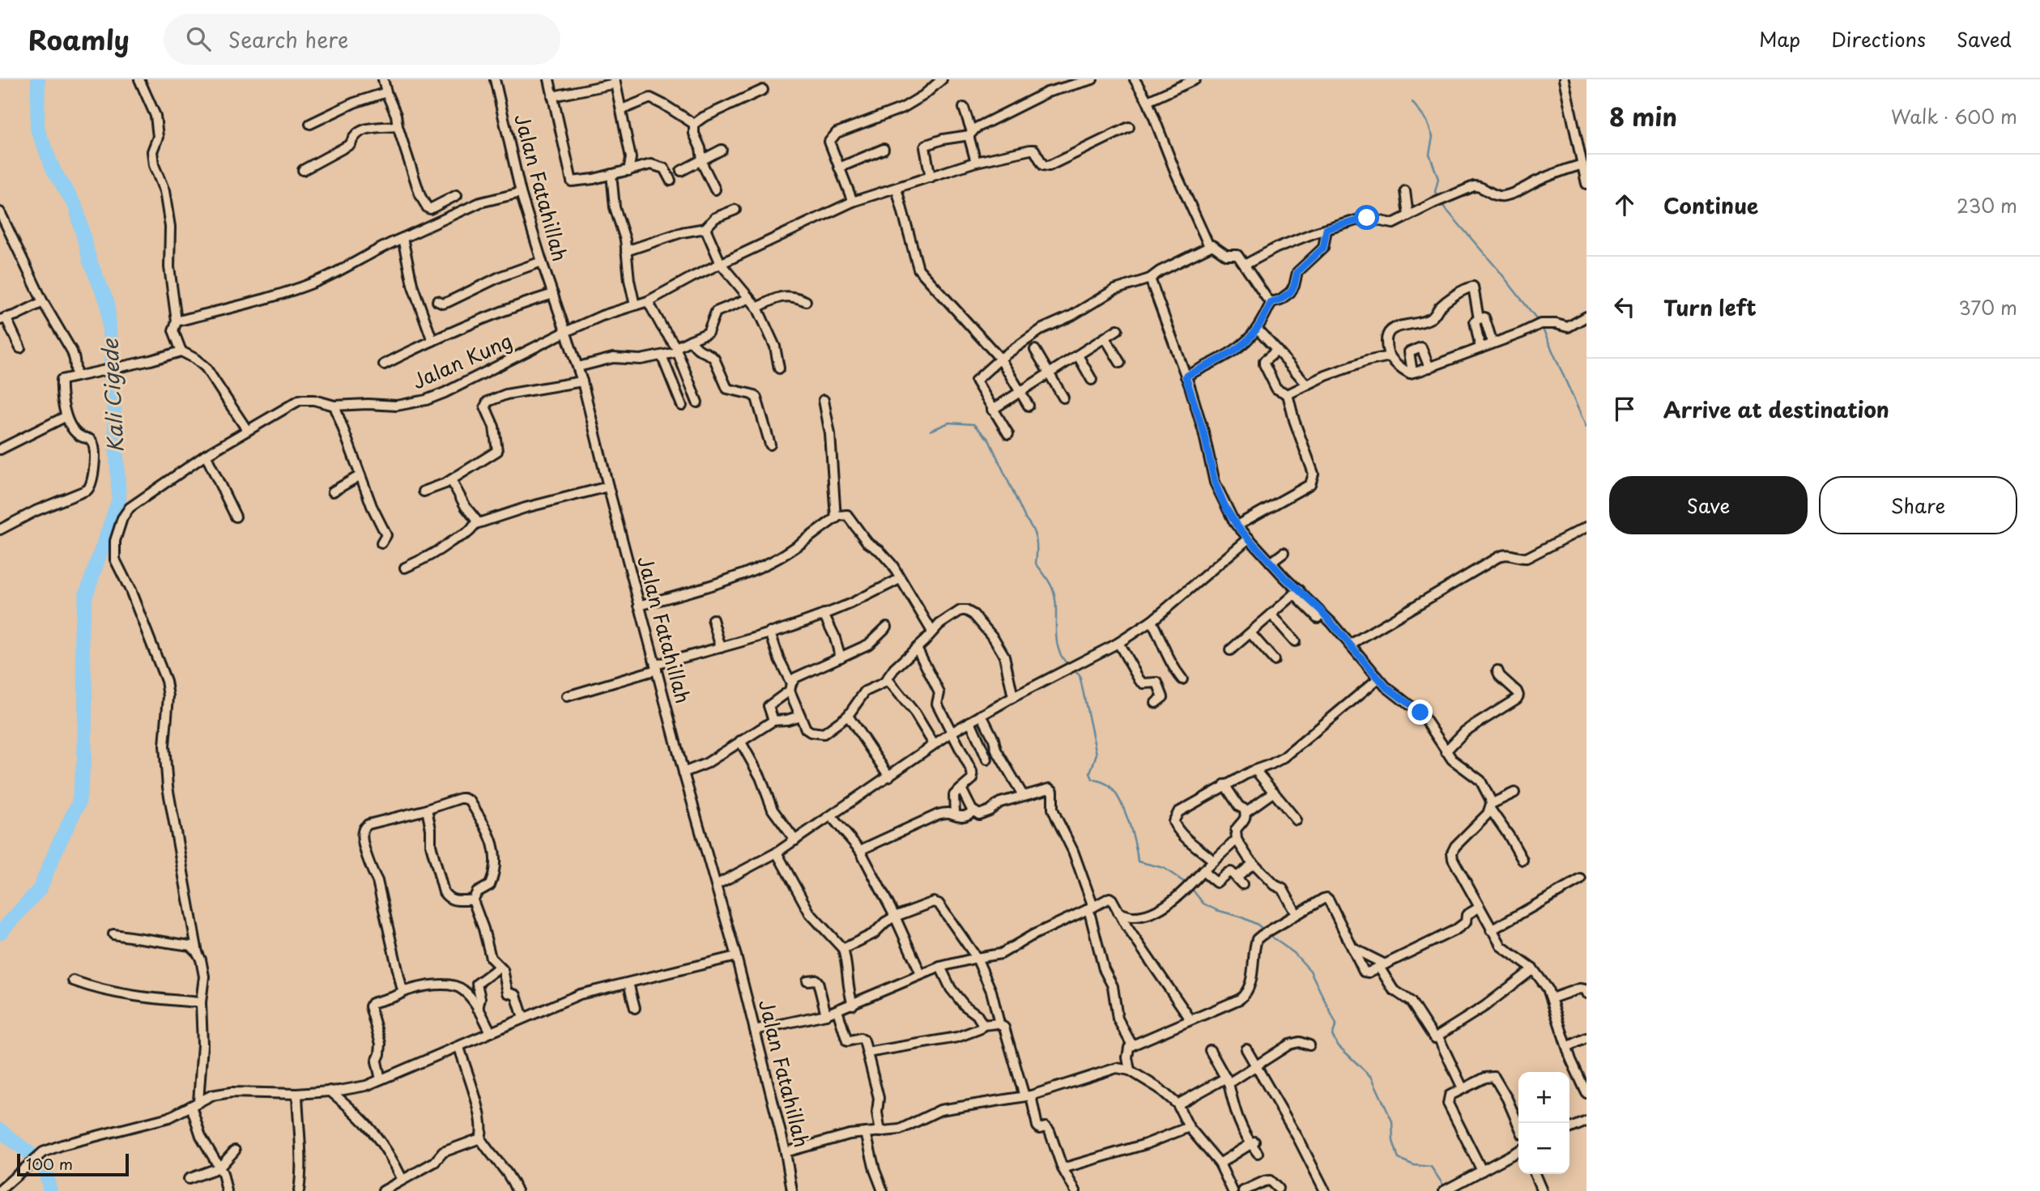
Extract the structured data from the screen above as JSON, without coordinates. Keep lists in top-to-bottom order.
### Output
{
  "streets": {
    "street": ["Jalan Fatahillah", "Jalan Kung"]
  },
  "crossings": [
    ["Jalan Fatahillah", "Jalan Kung"]
  ],
  "water": ["Kali Cigede"],
  "scale_bar": "100 m",
  "page": {
    "header": "Roamly",
    "search": "Search here",
    "nav": ["Map", "Directions", "Saved"],
    "heading": ["8 min", "Walk · 600 m"],
    "list": [
      ["Continue", "230 m"],
      ["Turn left", "370 m"],
      "Arrive at destination"
    ],
    "buttons": ["Save", "Share"],
    "map_buttons": ["+", "−"],
    "scale": "100 m"
  }
}
